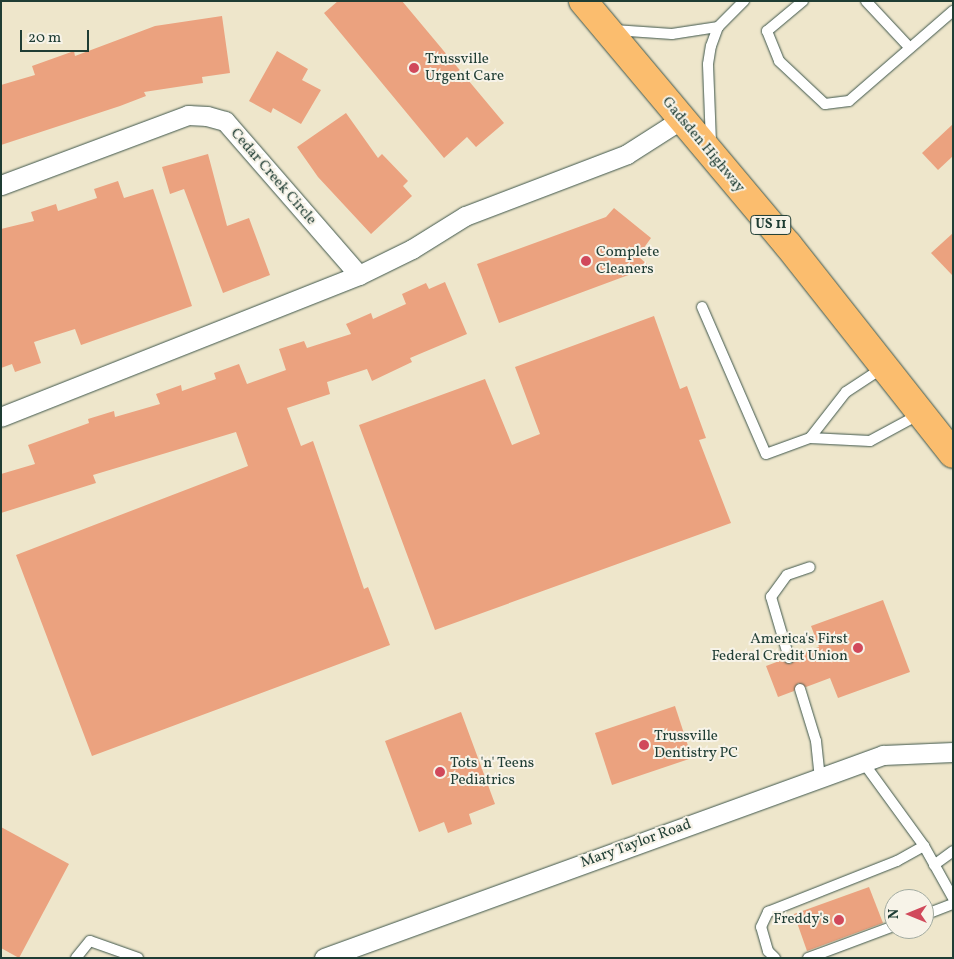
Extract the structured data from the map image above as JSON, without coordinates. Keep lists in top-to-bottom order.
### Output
{
  "streets": {
    "main road": ["Gadsden Highway", "US 11"],
    "street": ["Cedar Creek Circle", "Mary Taylor Road"]
  },
  "places": [
    "Trussville Urgent Care",
    "Complete Cleaners",
    "America's First Federal Credit Union",
    "Trussville Dentistry PC",
    "Tots 'n' Teens Pediatrics",
    "Freddy's"
  ],
  "scale_bar": "20 m",
  "north": "left"
}
